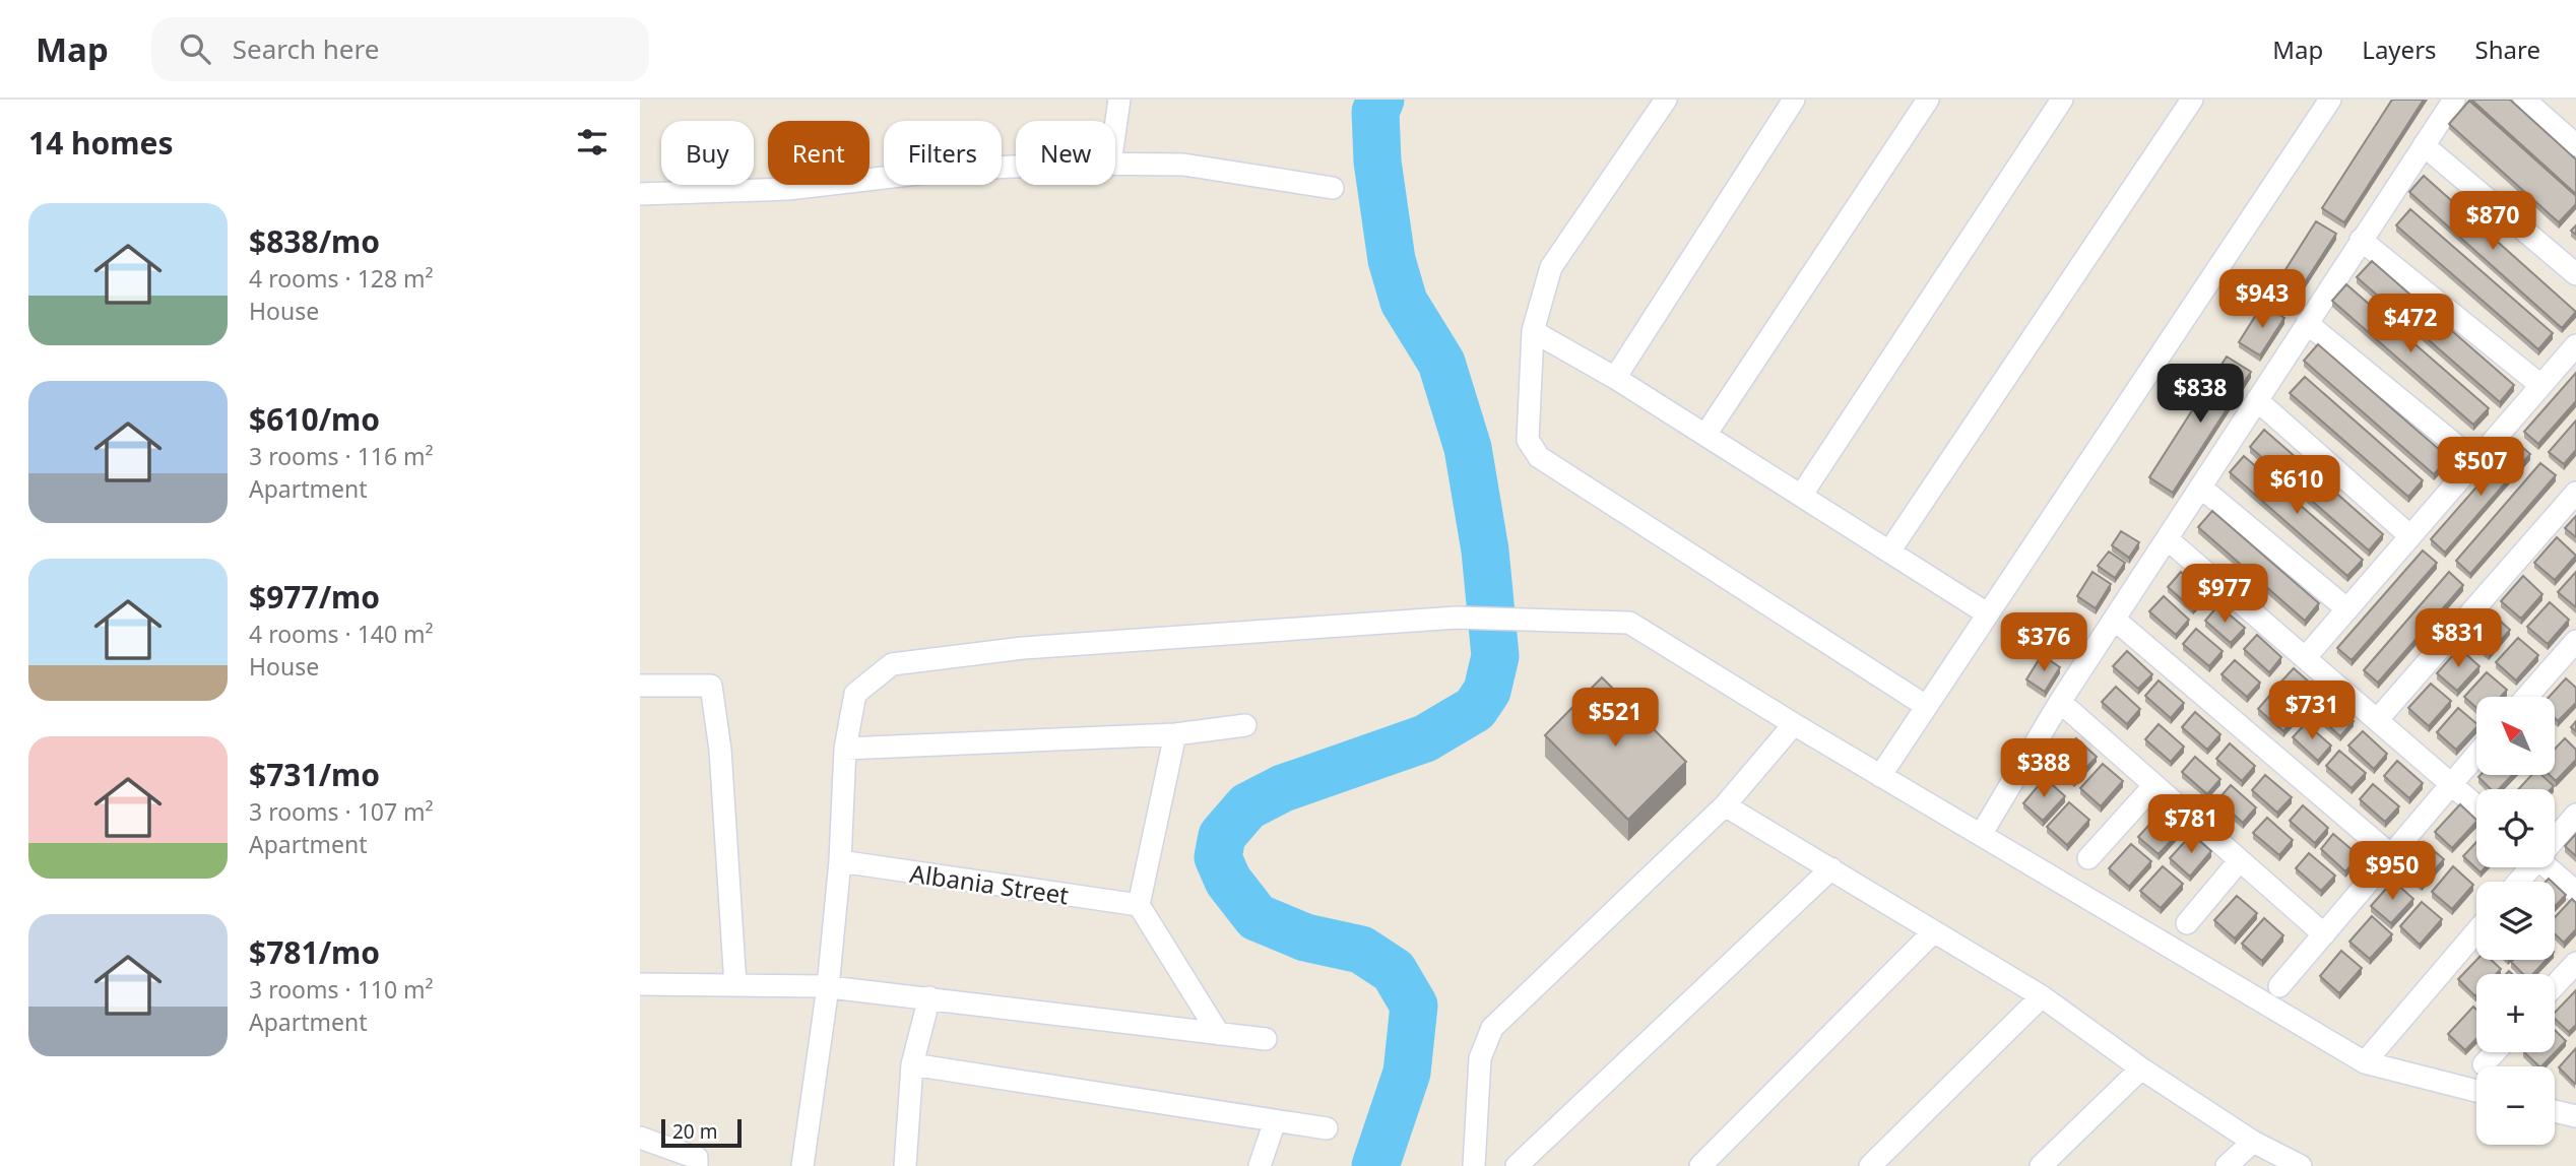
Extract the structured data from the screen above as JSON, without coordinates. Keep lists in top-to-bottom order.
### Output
{
  "streets": {
    "street": ["Albania Street"]
  },
  "scale_bar": "20 m",
  "north": "top left",
  "page": {
    "header": "Map",
    "search": "Search here",
    "nav": ["Map", "Layers", "Share"],
    "heading": "14 homes",
    "chip": [
      "Buy",
      "Rent",
      "Filters",
      "New"
    ],
    "list": [
      {
        "name": "$838/mo",
        "note": "4 rooms · 128 m² · House"
      },
      {
        "name": "$610/mo",
        "note": "3 rooms · 116 m² · Apartment"
      },
      {
        "name": "$977/mo",
        "note": "4 rooms · 140 m² · House"
      },
      {
        "name": "$731/mo",
        "note": "3 rooms · 107 m² · Apartment"
      },
      {
        "name": "$781/mo",
        "note": "3 rooms · 110 m² · Apartment"
      }
    ],
    "price": [
      "$870",
      "$943",
      "$472",
      "$838",
      "$507",
      "$610",
      "$977",
      "$831",
      "$376",
      "$731",
      "$521",
      "$388",
      "$781",
      "$950"
    ],
    "map_buttons": ["+", "−"],
    "scale": "20 m"
  }
}
